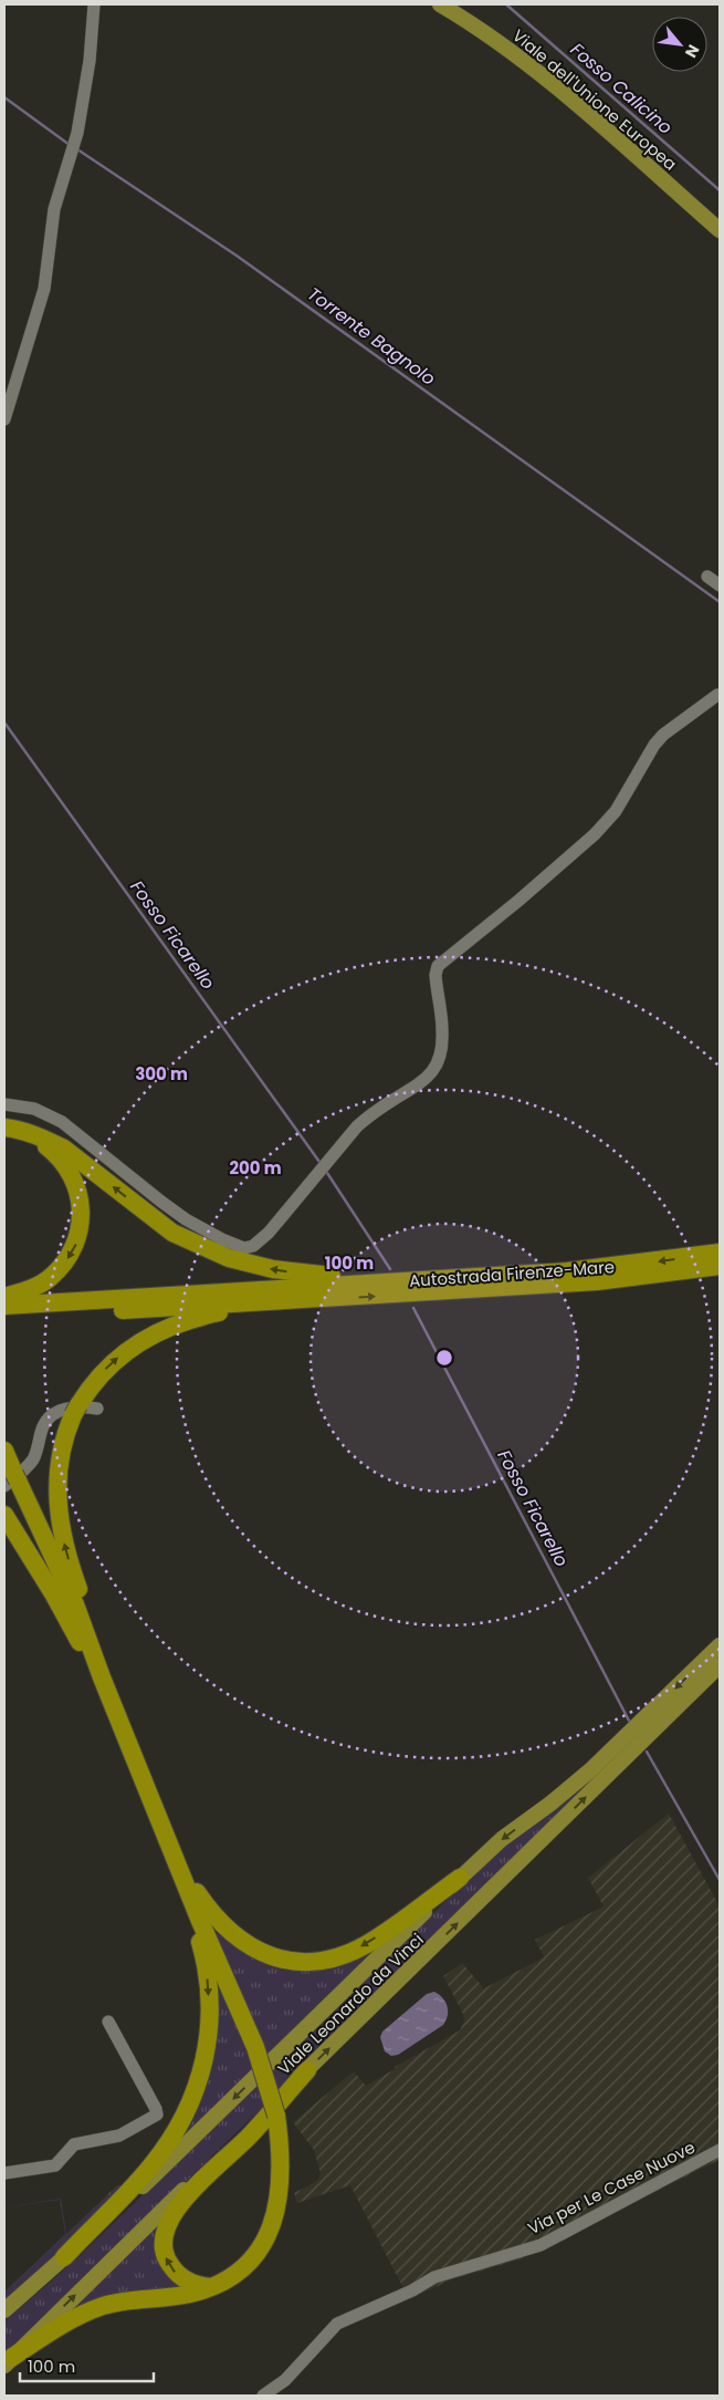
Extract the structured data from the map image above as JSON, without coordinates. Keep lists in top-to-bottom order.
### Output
{
  "streets": {
    "highway": ["Autostrada Firenze-Mare"],
    "main road": ["Viale dell'Unione Europea", "Viale Leonardo da Vinci"],
    "street": ["Via per Le Case Nuove"]
  },
  "water": ["Fosso Calicino", "Torrente Bagnolo", "Fosso Ficarello"],
  "scale_bar": "100 m",
  "north": "bottom right",
  "rings": ["300 m", "200 m", "100 m"]
}
